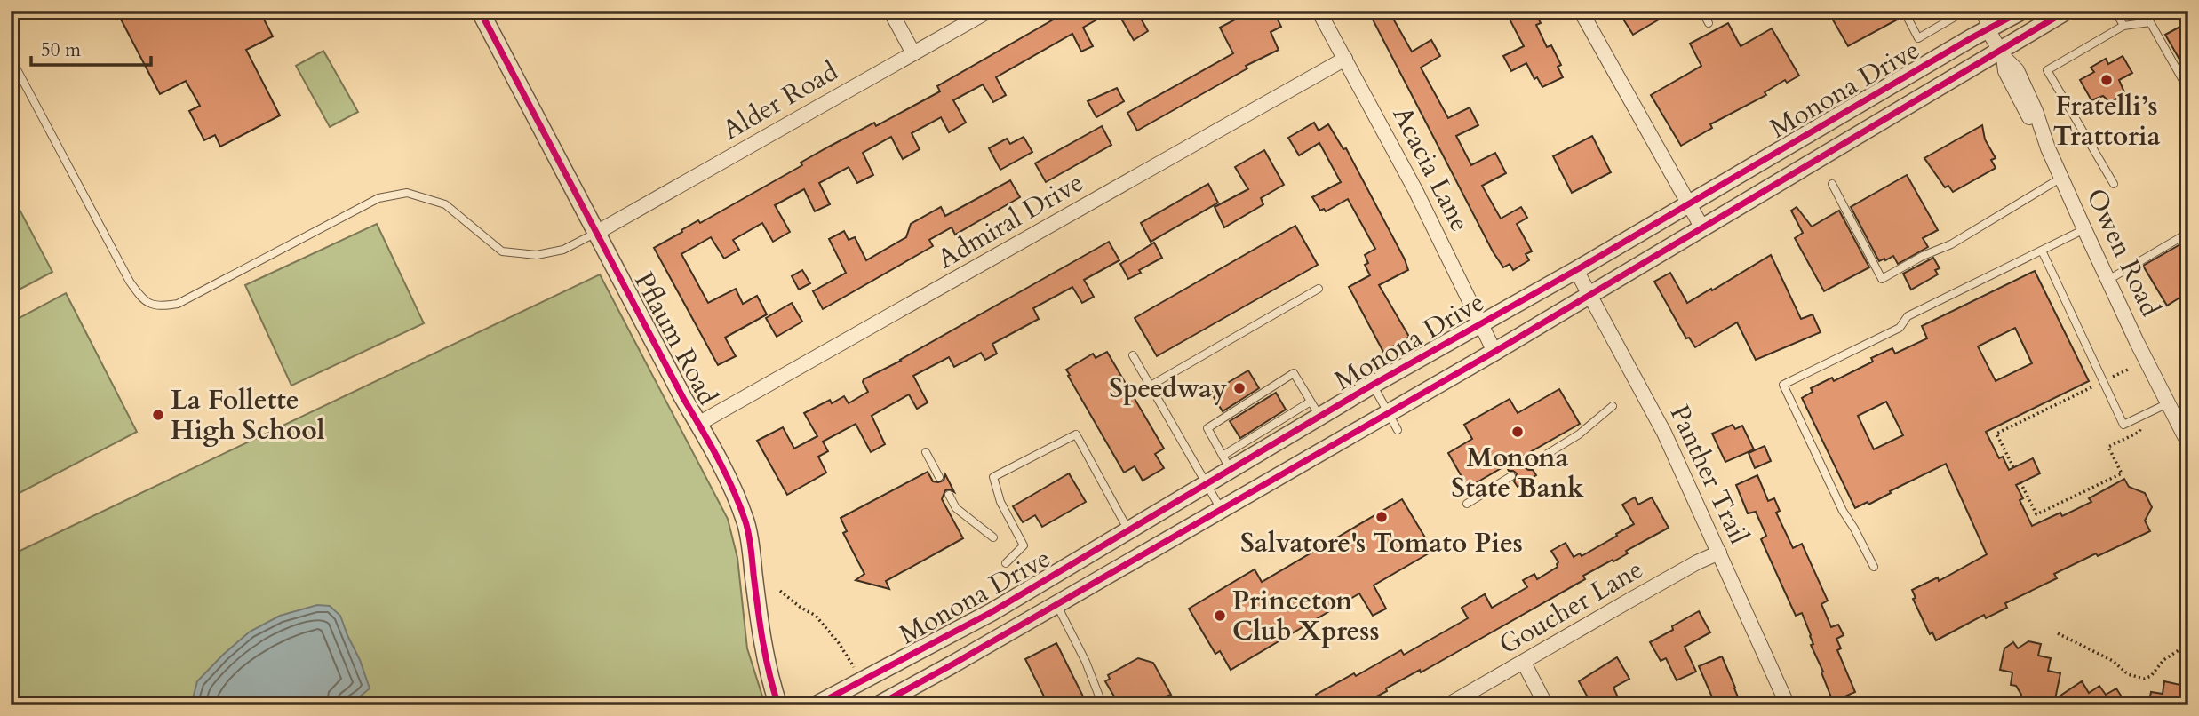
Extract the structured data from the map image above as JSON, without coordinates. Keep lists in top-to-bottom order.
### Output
{
  "streets": {
    "street": [
      "Monona Drive",
      "Alder Road",
      "Acacia Lane",
      "Admiral Drive",
      "Owen Road",
      "Pflaum Road",
      "Panther Trail",
      "Goucher Lane"
    ]
  },
  "crossings": [
    ["Monona Drive", "Acacia Lane"],
    ["Monona Drive", "Owen Road"],
    ["Monona Drive", "Panther Trail"],
    ["Alder Road", "Pflaum Road"],
    ["Acacia Lane", "Admiral Drive"],
    ["Admiral Drive", "Pflaum Road"],
    ["Panther Trail", "Goucher Lane"]
  ],
  "places": [
    "Fratelli’s Trattoria",
    "Speedway",
    "La Follette High School",
    "Monona State Bank",
    "Salvatore's Tomato Pies",
    "Princeton Club Xpress"
  ],
  "scale_bar": "50 m"
}
